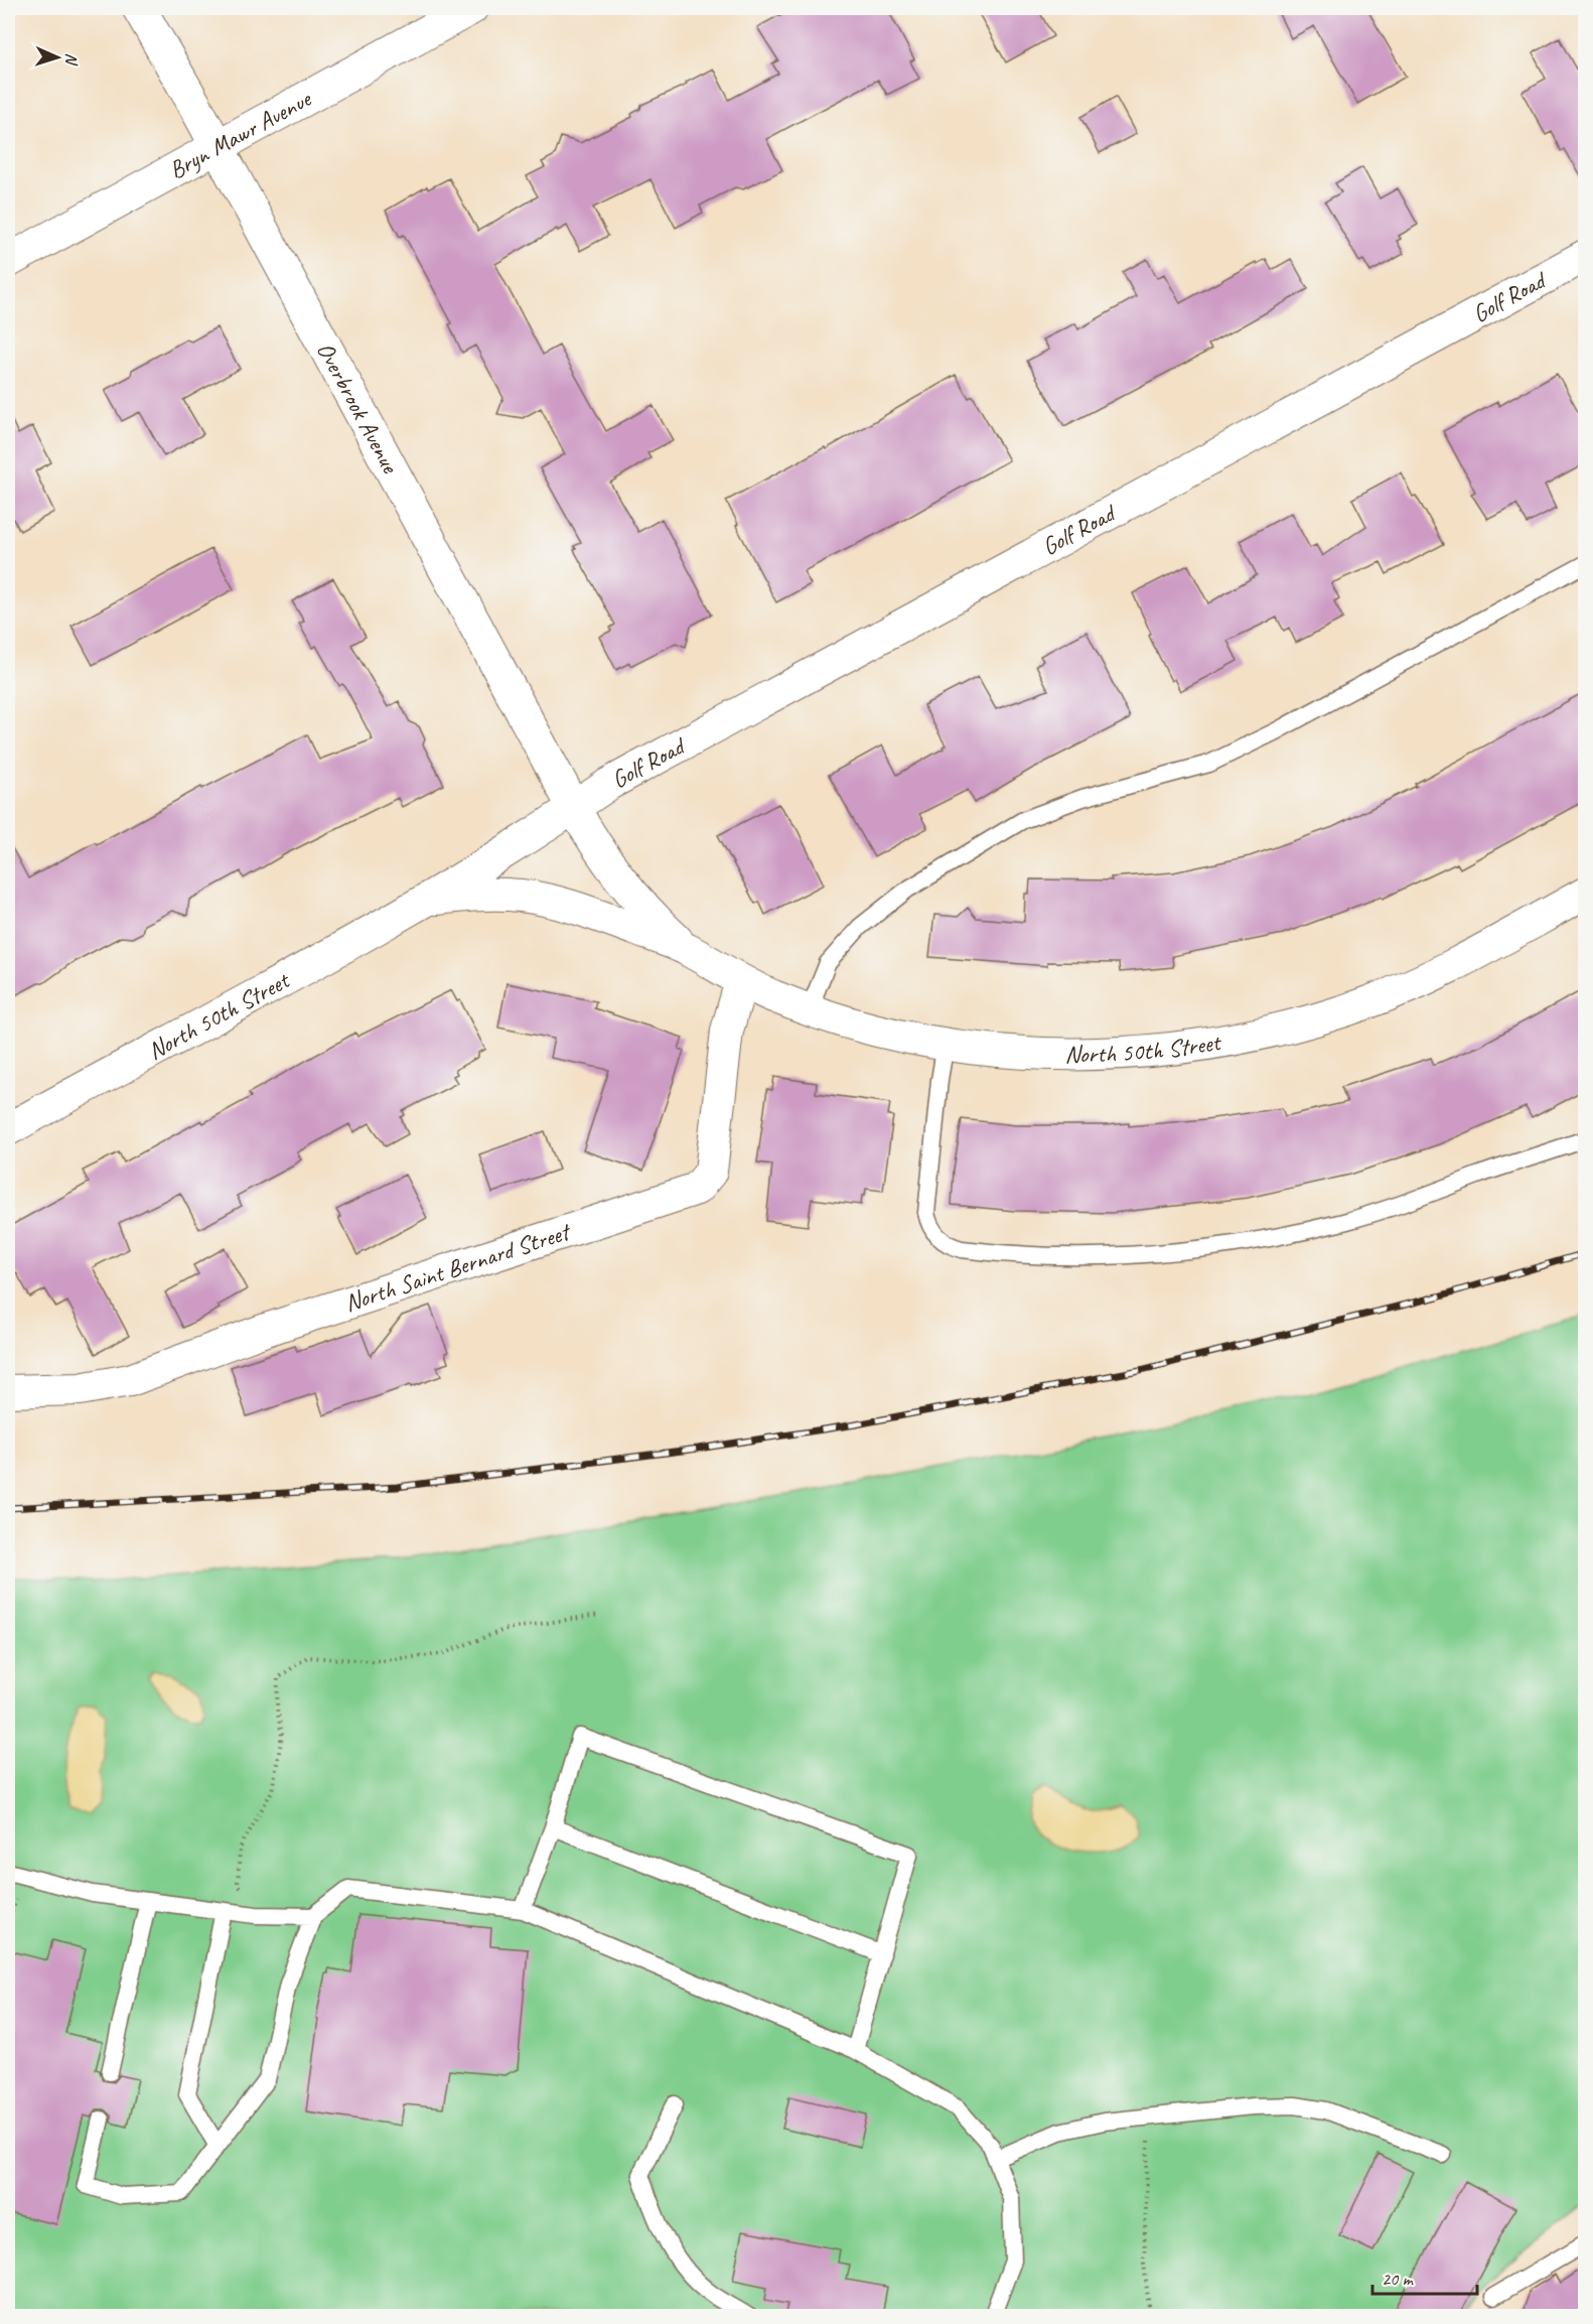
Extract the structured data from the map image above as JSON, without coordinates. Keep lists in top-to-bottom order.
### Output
{
  "streets": {
    "street": [
      "Bryn Mawr Avenue",
      "Golf Road",
      "Overbrook Avenue",
      "North 50th Street",
      "North Saint Bernard Street"
    ]
  },
  "crossings": [
    ["Bryn Mawr Avenue", "Overbrook Avenue"],
    ["Golf Road", "Overbrook Avenue"],
    ["Golf Road", "North 50th Street"],
    ["Overbrook Avenue", "North 50th Street"],
    ["North 50th Street", "North Saint Bernard Street"]
  ],
  "scale_bar": "20 m",
  "north": "right"
}
